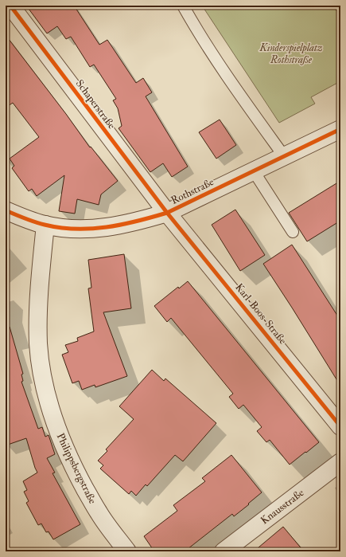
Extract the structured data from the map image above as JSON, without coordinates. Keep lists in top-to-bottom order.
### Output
{
  "streets": {
    "street": [
      "Schaperstraße",
      "Rothstraße",
      "Karl-Boos-Straße",
      "Philippsbergstraße",
      "Knausstraße"
    ]
  },
  "crossings": [
    ["Schaperstraße", "Rothstraße"],
    ["Schaperstraße", "Karl-Boos-Straße"],
    ["Rothstraße", "Karl-Boos-Straße"],
    ["Rothstraße", "Philippsbergstraße"]
  ],
  "parks": ["Kinderspielplatz Rothstraße"]
}
